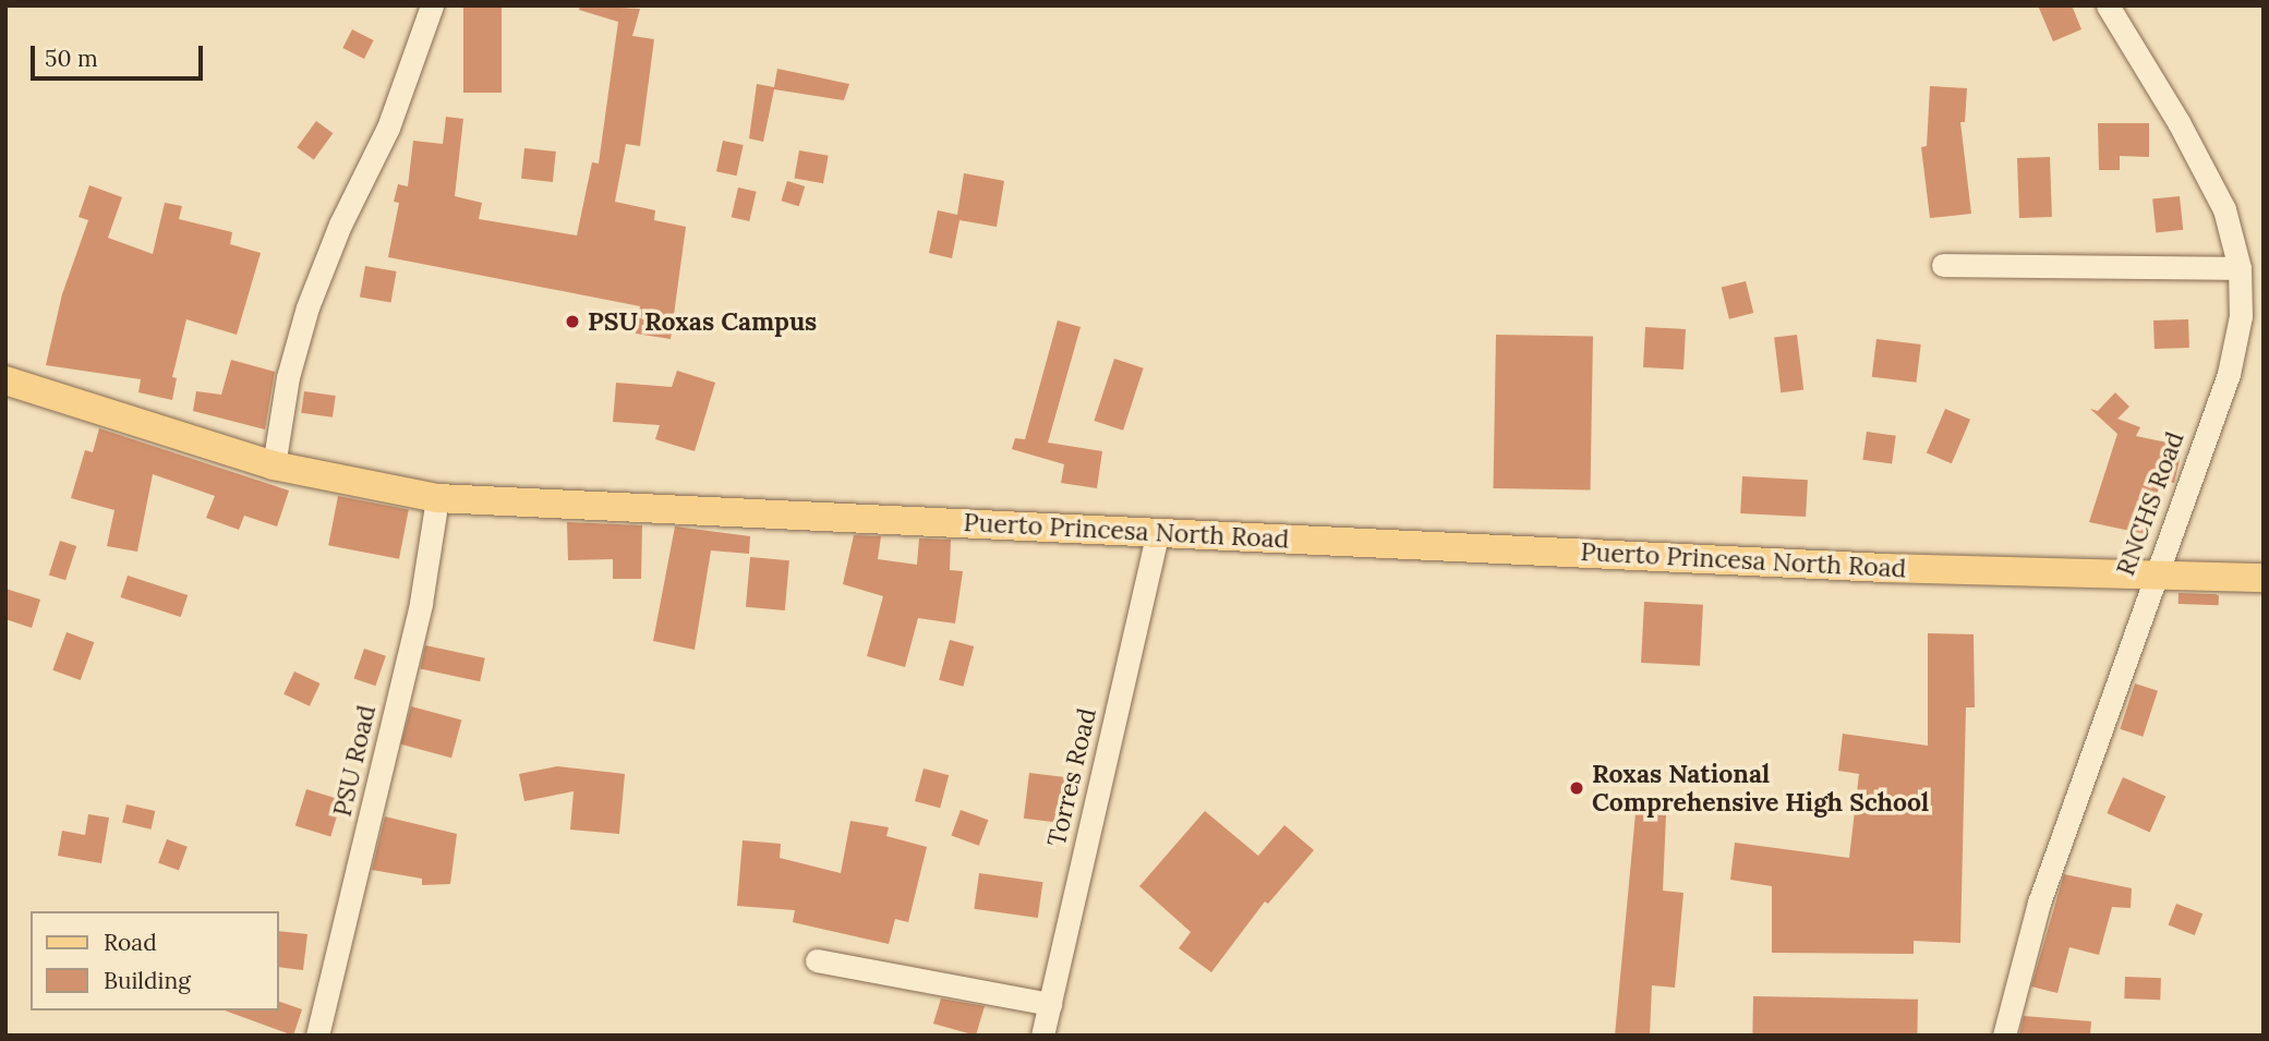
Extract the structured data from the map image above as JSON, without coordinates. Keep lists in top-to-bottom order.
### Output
{
  "streets": {
    "main road": ["Puerto Princesa North Road"],
    "street": ["RNCHS Road", "PSU Road", "Torres Road"]
  },
  "crossings": [
    ["RNCHS Road", "Puerto Princesa North Road"],
    ["Puerto Princesa North Road", "PSU Road"],
    ["Puerto Princesa North Road", "Torres Road"]
  ],
  "places": ["PSU Roxas Campus", "Roxas National Comprehensive High School"],
  "legend": ["Road", "Building"],
  "scale_bar": "50 m"
}
